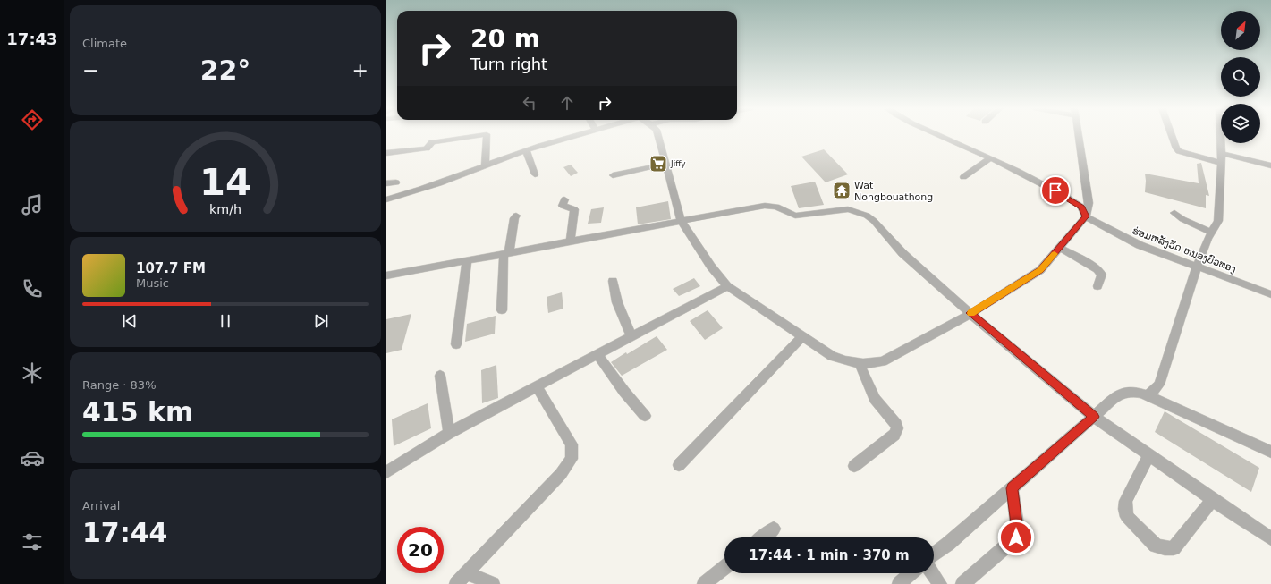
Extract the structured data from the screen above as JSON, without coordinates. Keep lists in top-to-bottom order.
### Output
{
  "streets": {
    "street": ["ຮ່ອມຫລັງວັດ ຫນອງບົວທອງ"]
  },
  "places": {
    "supermarket": ["Jiffy"],
    "temple": ["Wat Nongbouathong"]
  },
  "north": "top right",
  "page": {
    "tabs": "17:43",
    "tile": [
      "Climate",
      ["Range · 83%", "415 km"],
      ["Arrival", "17:44"]
    ],
    "turn": ["20 m", "Turn right"],
    "heat": ["−", "22°", "+"],
    "song": ["107.7 FM", "Music"],
    "limit": "20",
    "trip": "17:44 · 1 min · 370 m",
    "gauge": ["14", "km/h"]
  }
}
